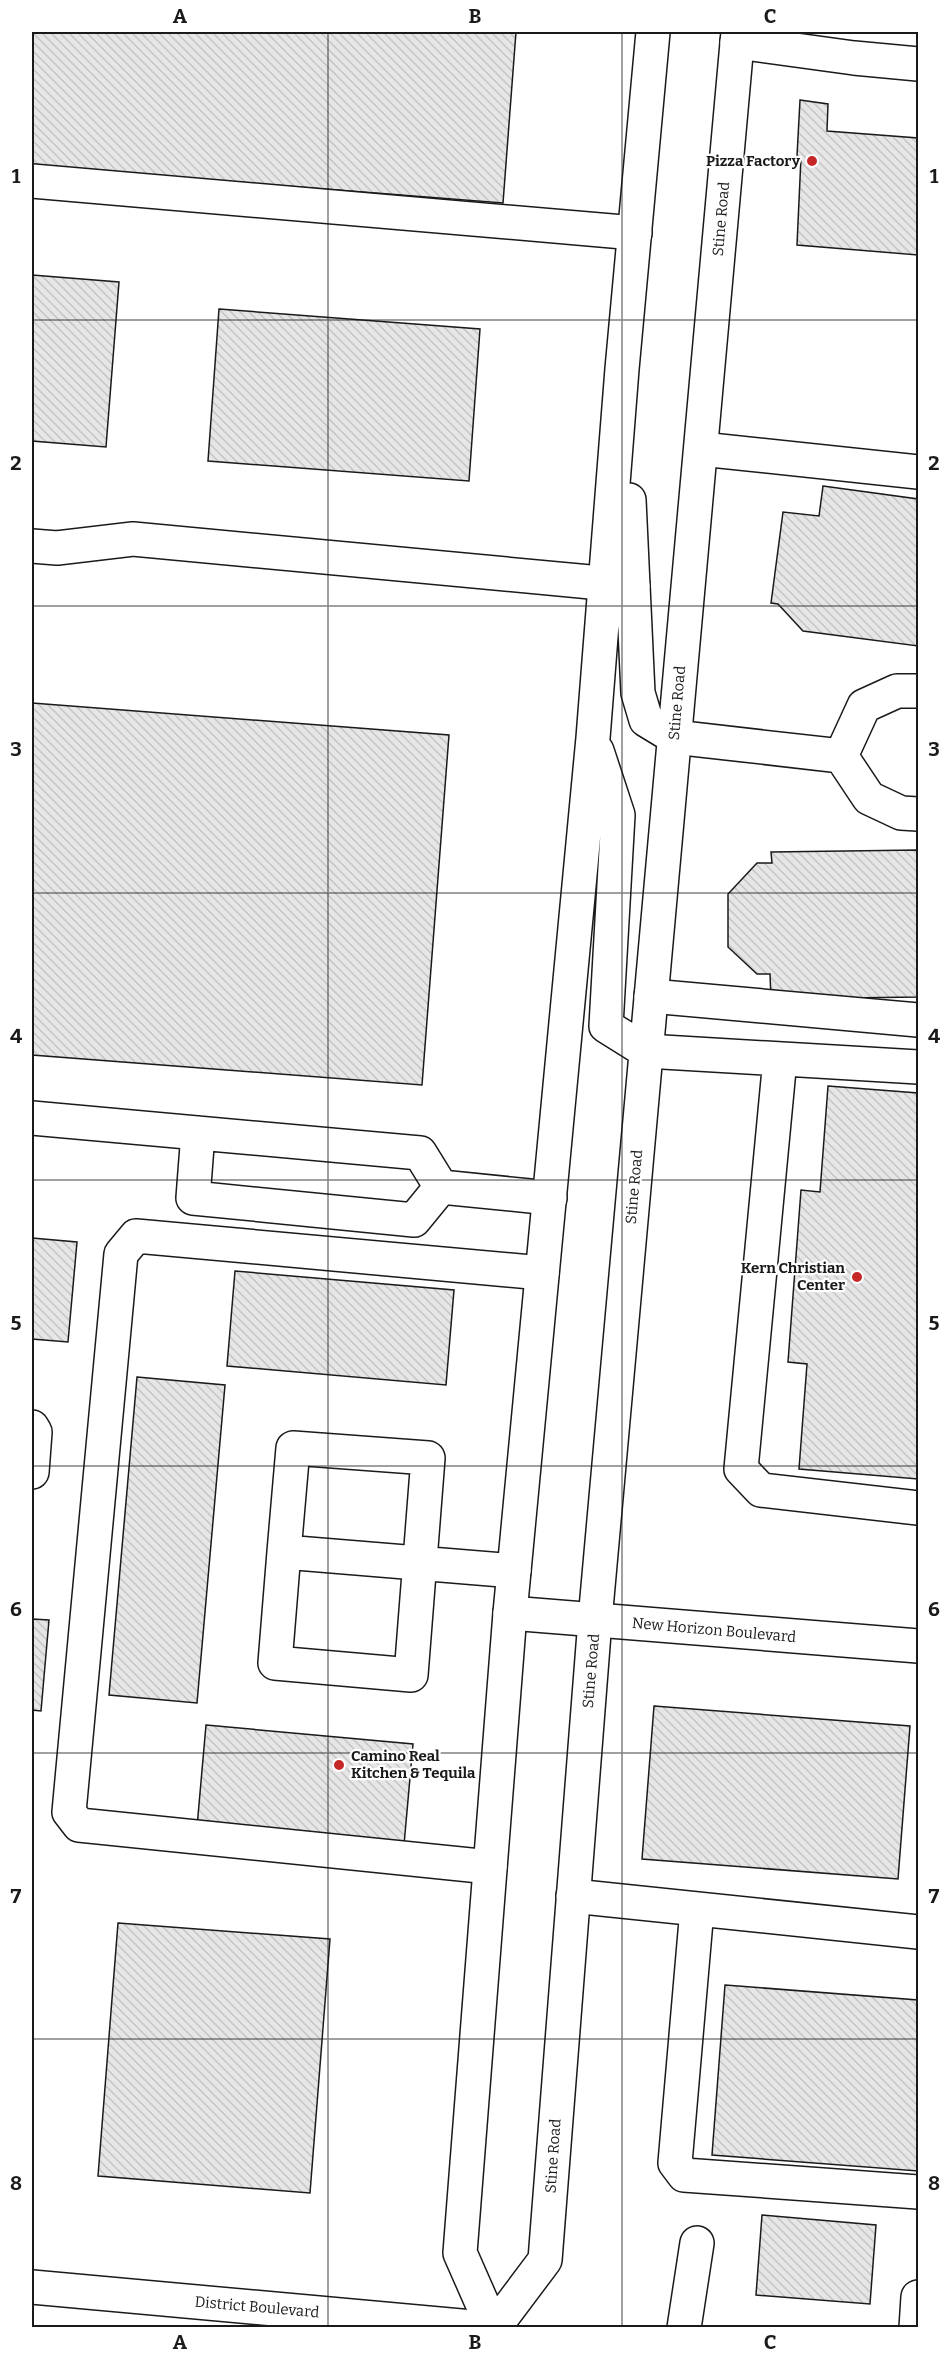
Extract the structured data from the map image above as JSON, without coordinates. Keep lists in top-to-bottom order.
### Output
{
  "streets": {
    "main road": ["Stine Road", "New Horizon Boulevard", "District Boulevard"]
  },
  "crossings": [
    ["Stine Road", "New Horizon Boulevard"]
  ],
  "places": ["Pizza Factory", "Kern Christian Center", "Camino Real Kitchen & Tequila"],
  "grid": {
    "columns": ["A", "B", "C"],
    "rows": [
      "1",
      "2",
      "3",
      "4",
      "5",
      "6",
      "7",
      "8"
    ]
  }
}
